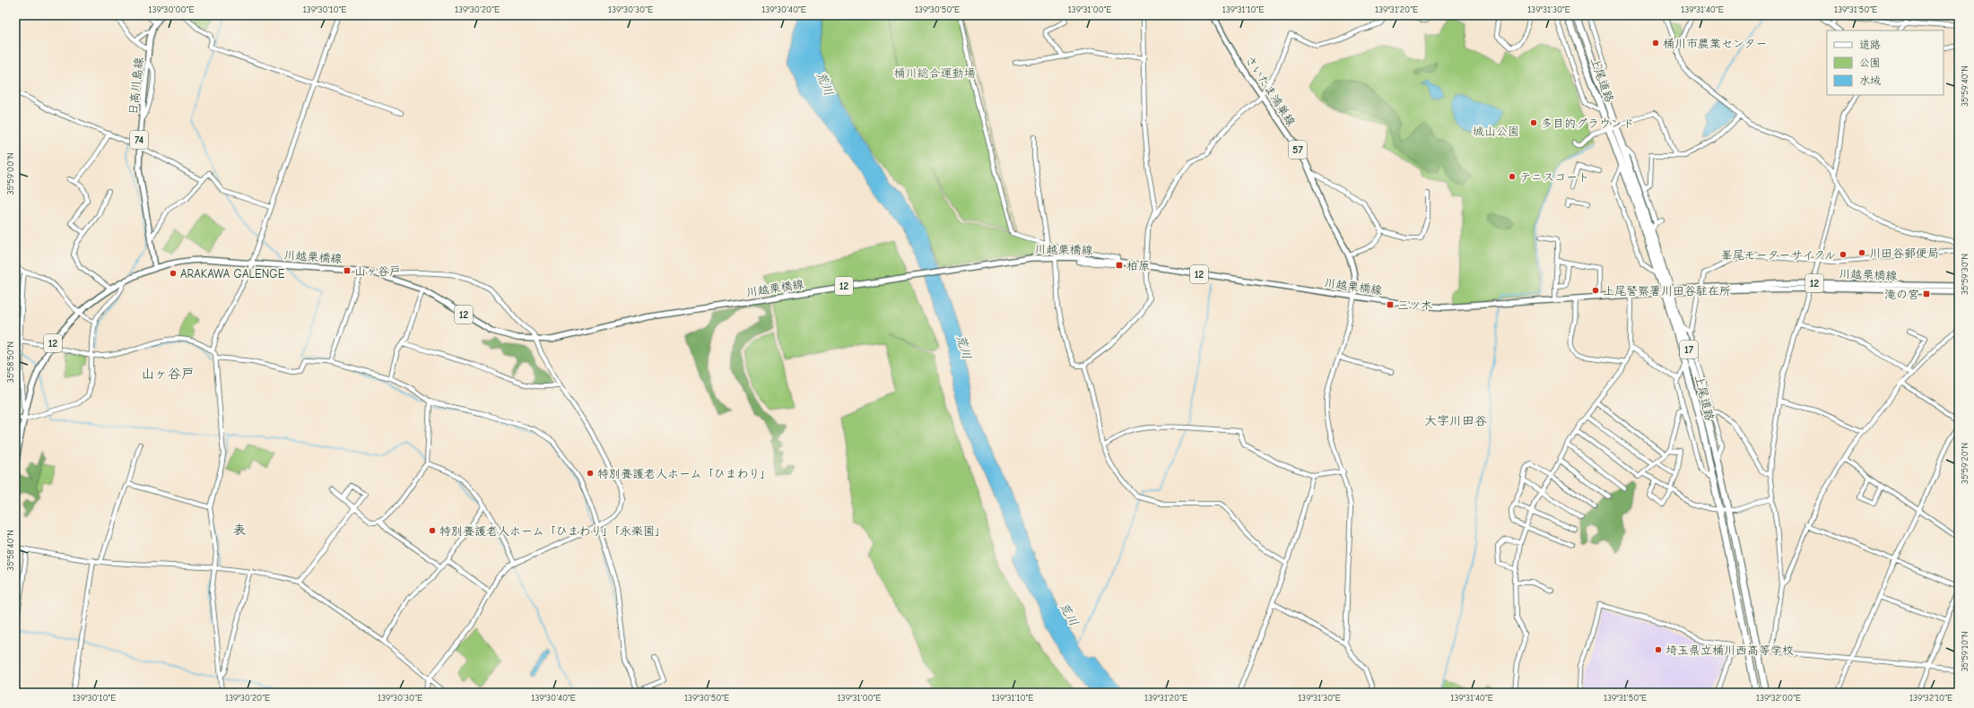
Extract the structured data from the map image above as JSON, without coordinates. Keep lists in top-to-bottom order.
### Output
{
  "streets": {
    "highway": ["上尾道路", "17"],
    "main road": [
      "日高川島線",
      "さいたま鴻巣線",
      "74",
      "57",
      "川越栗橋線",
      "12"
    ]
  },
  "crossings": [
    ["上尾道路", "川越栗橋線"],
    ["日高川島線", "川越栗橋線"],
    ["さいたま鴻巣線", "川越栗橋線"]
  ],
  "districts": ["山ヶ谷戸", "大字川田谷", "表"],
  "water": ["荒川"],
  "parks": ["桶川総合運動場", "城山公園"],
  "places": {
    "other": [
      "桶川市農業センター",
      "多目的グラウンド",
      "テニスコート",
      "川田谷郵便局",
      "峯尾モーターサイクル",
      "ARAKAWA GALENGE",
      "上尾警察署川田谷駐在所",
      "特別養護老人ホーム「ひまわり」",
      "特別養護老人ホーム「ひまわり」「永楽園」",
      "埼玉県立桶川西高等学校"
    ],
    "transit": [
      "柏原",
      "山ヶ谷戸",
      "滝の宮",
      "三ツ木"
    ]
  },
  "legend": ["道路", "公園", "水域"],
  "coordinates": [
    "139°30'00\"E",
    "139°30'10\"E",
    "139°30'20\"E",
    "139°30'30\"E",
    "139°30'40\"E",
    "139°30'50\"E",
    "139°31'00\"E",
    "139°31'10\"E",
    "139°31'20\"E",
    "139°31'30\"E",
    "139°31'40\"E",
    "139°31'50\"E",
    "35°59'40\"N",
    "35°59'00\"N",
    "35°59'30\"N",
    "35°58'50\"N",
    "35°59'20\"N",
    "35°58'40\"N",
    "35°59'10\"N",
    "139°32'00\"E",
    "139°32'10\"E"
  ]
}
